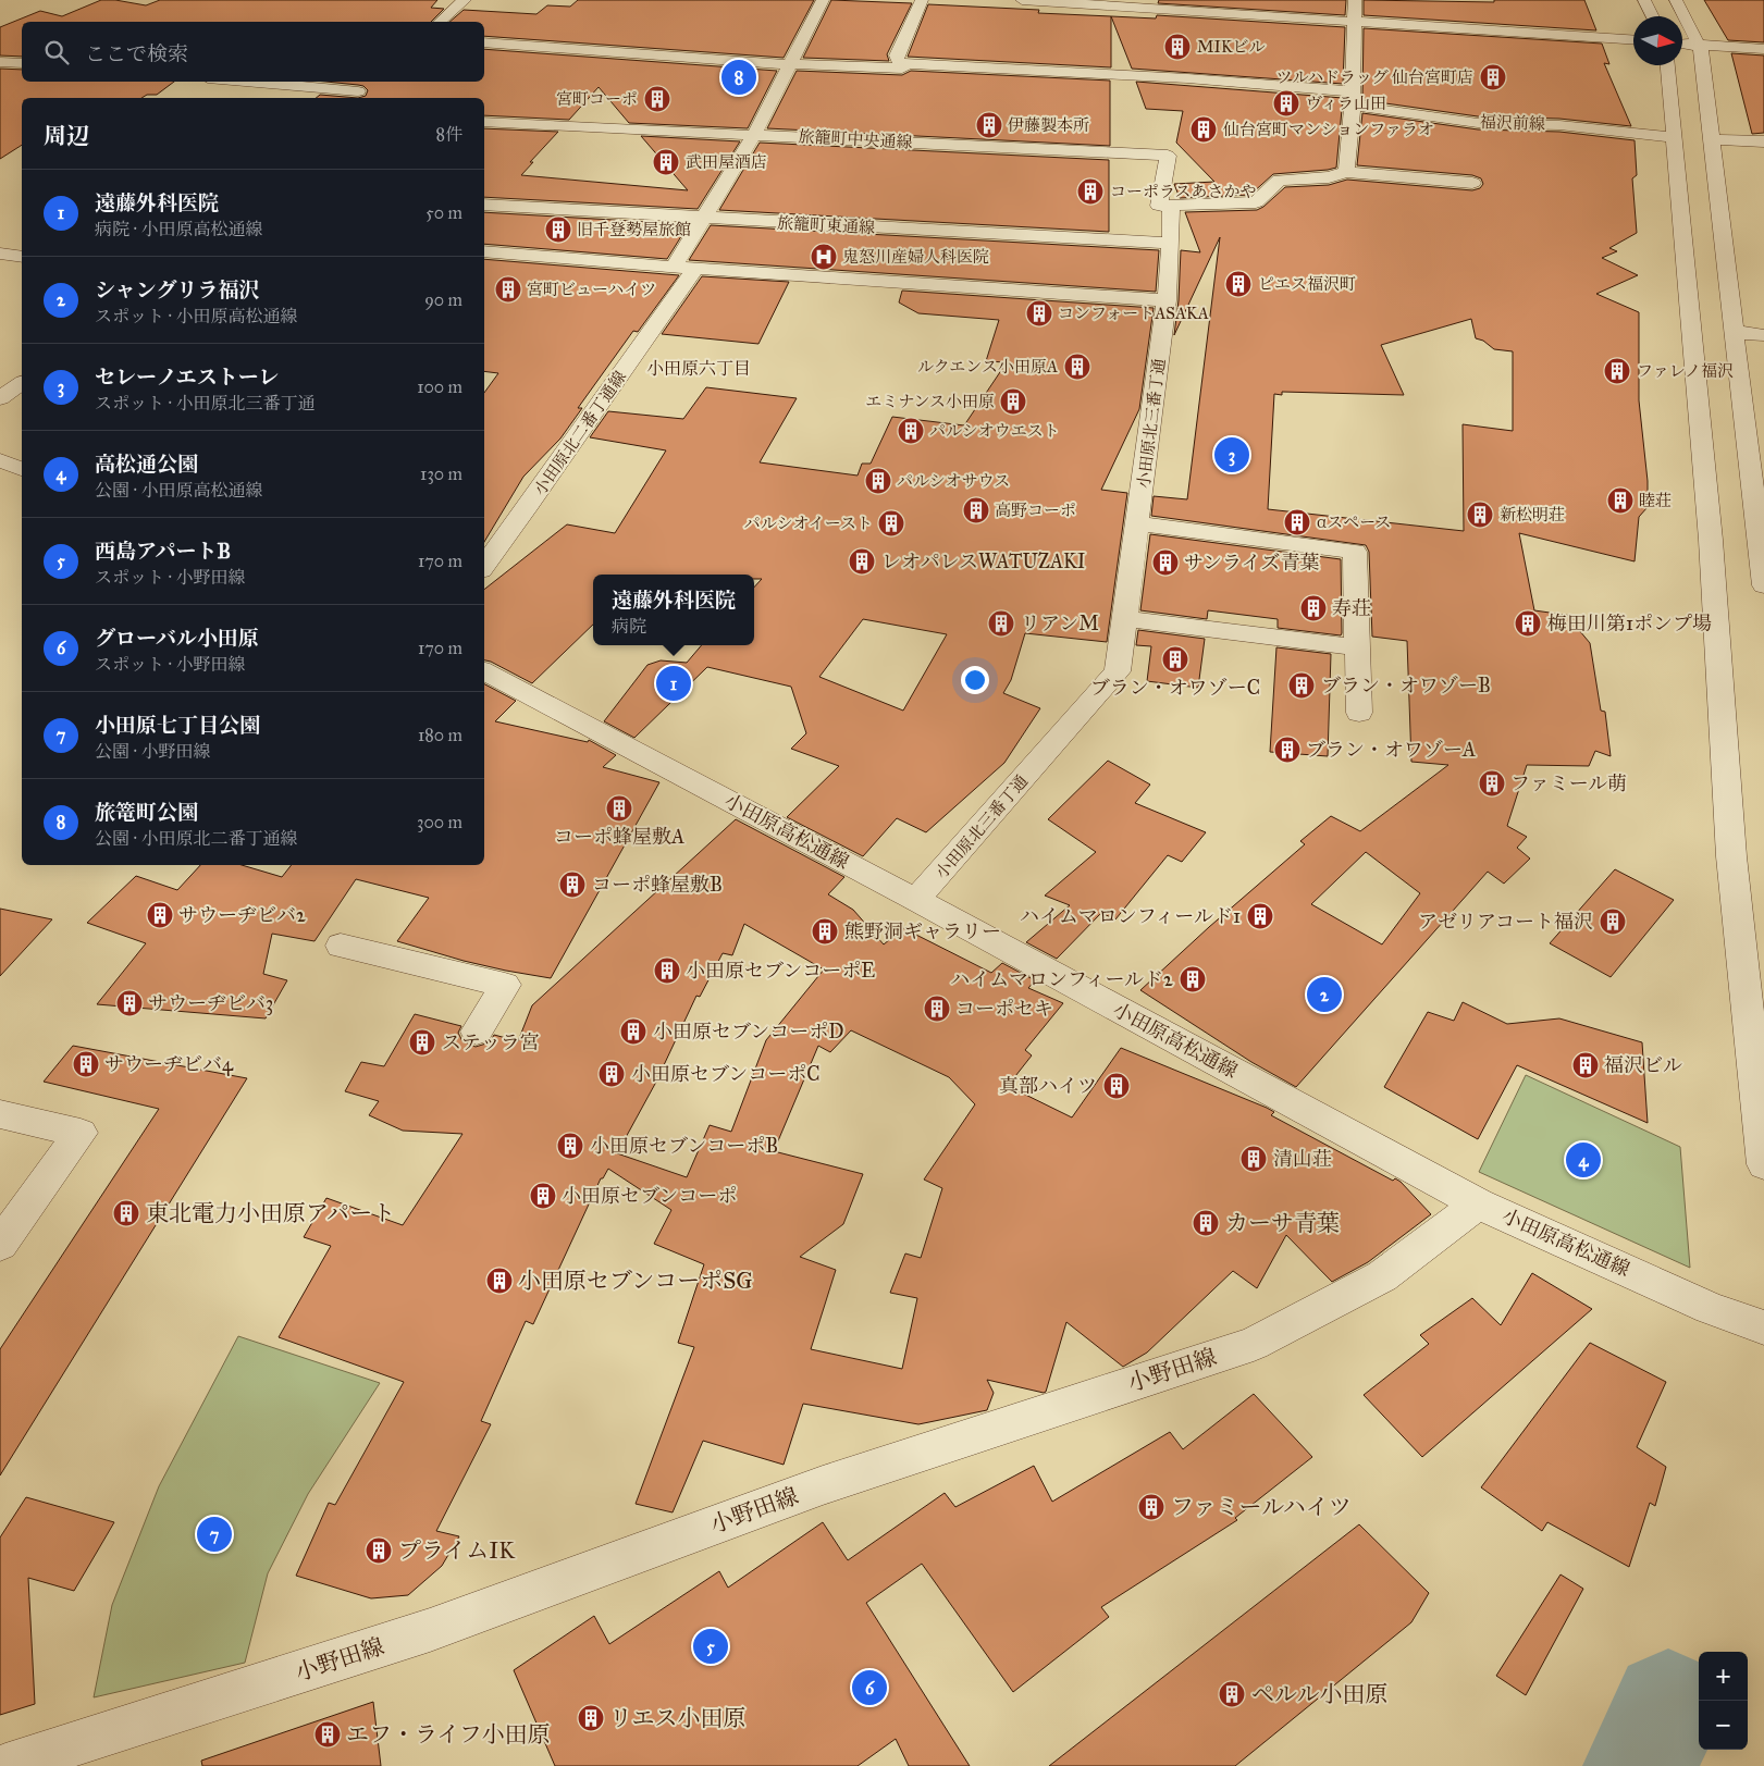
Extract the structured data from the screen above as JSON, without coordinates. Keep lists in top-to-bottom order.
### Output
{
  "streets": {
    "street": [
      "福沢前線",
      "旅籠町中央通線",
      "旅籠町東通線",
      "小田原北三番丁通",
      "小田原北二番丁通線",
      "小田原高松通線",
      "小野田線"
    ]
  },
  "crossings": [
    ["福沢前線", "小田原北二番丁通線"],
    ["旅籠町中央通線", "小田原北三番丁通"],
    ["旅籠町中央通線", "小田原北二番丁通線"],
    ["旅籠町東通線", "小田原北三番丁通"],
    ["旅籠町東通線", "小田原北二番丁通線"],
    ["小田原北三番丁通", "小田原高松通線"],
    ["小田原高松通線", "小野田線"]
  ],
  "districts": ["小田原六丁目"],
  "places": {
    "building": [
      "MIKビル",
      "ツルハドラッグ 仙台宮町店",
      "宮町コーポ",
      "ヴィラ山田",
      "伊藤製本所",
      "仙台宮町マンションファラオ",
      "武田屋酒店",
      "コーポラスあさかや",
      "旧千登勢屋旅館",
      "ピエス福沢町",
      "宮町ビューハイツ",
      "コンフォートASAKA",
      "ルクエンス小田原A",
      "ファレノ福沢",
      "エミナンス小田原",
      "パルシオウエスト",
      "パルシオサウス",
      "睦荘",
      "高野コーポ",
      "新松明荘",
      "αスペース",
      "パルシオイースト",
      "レオパレスWATUZAKI",
      "サンライズ青葉",
      "寿荘",
      "リアンM",
      "梅田川第1ポンプ場",
      "ブラン・オワゾーC",
      "ブラン・オワゾーB",
      "ブラン・オワゾーA",
      "ファミール萌",
      "コーポ蜂屋敷A",
      "コーポ蜂屋敷B",
      "サウーヂビバ2",
      "ハイムマロンフィールド1",
      "アゼリアコート福沢",
      "熊野洞ギャラリー",
      "小田原セブンコーポE",
      "ハイムマロンフィールド2",
      "サウーヂビバ3",
      "コーポセキ",
      "小田原セブンコーポD",
      "ステッラ宮",
      "サウーヂビバ4",
      "福沢ビル",
      "小田原セブンコーポC",
      "真部ハイツ",
      "小田原セブンコーポB",
      "清山荘",
      "小田原セブンコーポ",
      "東北電力小田原アパート",
      "カーサ青葉",
      "小田原セブンコーポSG",
      "ファミールハイツ",
      "プライムIK",
      "ペルル小田原",
      "リエス小田原",
      "エフ・ライフ小田原"
    ],
    "hospital": ["鬼怒川産婦人科医院"]
  },
  "north": "right",
  "page": {
    "search": "ここで検索",
    "pins": [
      "8",
      "3",
      "1",
      "2",
      "4",
      "7",
      "5",
      "6"
    ],
    "heading": ["周辺", "8件"],
    "list": [
      {
        "mark": "1",
        "name": "遠藤外科医院",
        "note": "病院 · 小田原高松通線",
        "value": "50 m"
      },
      {
        "mark": "2",
        "name": "シャングリラ福沢",
        "note": "スポット · 小田原高松通線",
        "value": "90 m"
      },
      {
        "mark": "3",
        "name": "セレーノエストーレ",
        "note": "スポット · 小田原北三番丁通",
        "value": "100 m"
      },
      {
        "mark": "4",
        "name": "高松通公園",
        "note": "公園 · 小田原高松通線",
        "value": "130 m"
      },
      {
        "mark": "5",
        "name": "西島アパートB",
        "note": "スポット · 小野田線",
        "value": "170 m"
      },
      {
        "mark": "6",
        "name": "グローバル小田原",
        "note": "スポット · 小野田線",
        "value": "170 m"
      },
      {
        "mark": "7",
        "name": "小田原七丁目公園",
        "note": "公園 · 小野田線",
        "value": "180 m"
      },
      {
        "mark": "8",
        "name": "旅篭町公園",
        "note": "公園 · 小田原北二番丁通線",
        "value": "300 m"
      }
    ],
    "popup": ["遠藤外科医院", "病院"],
    "map_buttons": ["+", "−"]
  }
}
